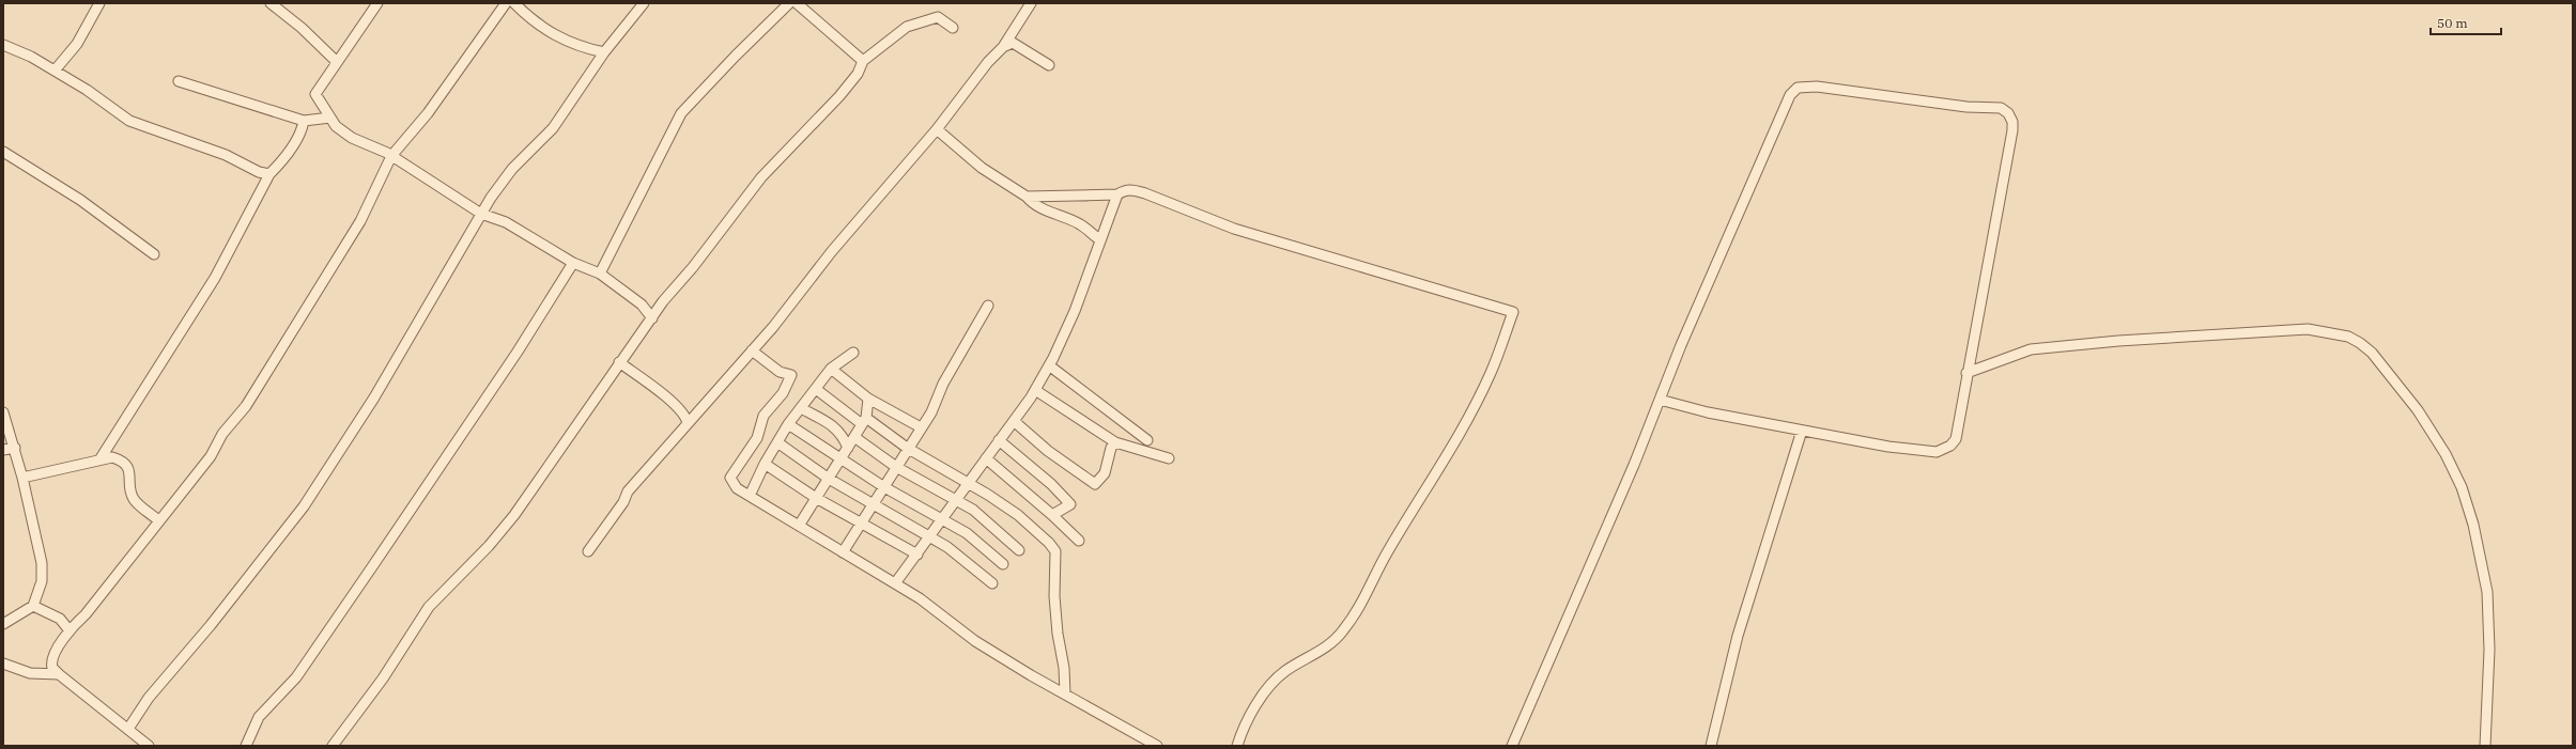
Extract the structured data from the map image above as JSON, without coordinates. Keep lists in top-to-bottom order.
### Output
{
  "scale_bar": "50 m"
}
